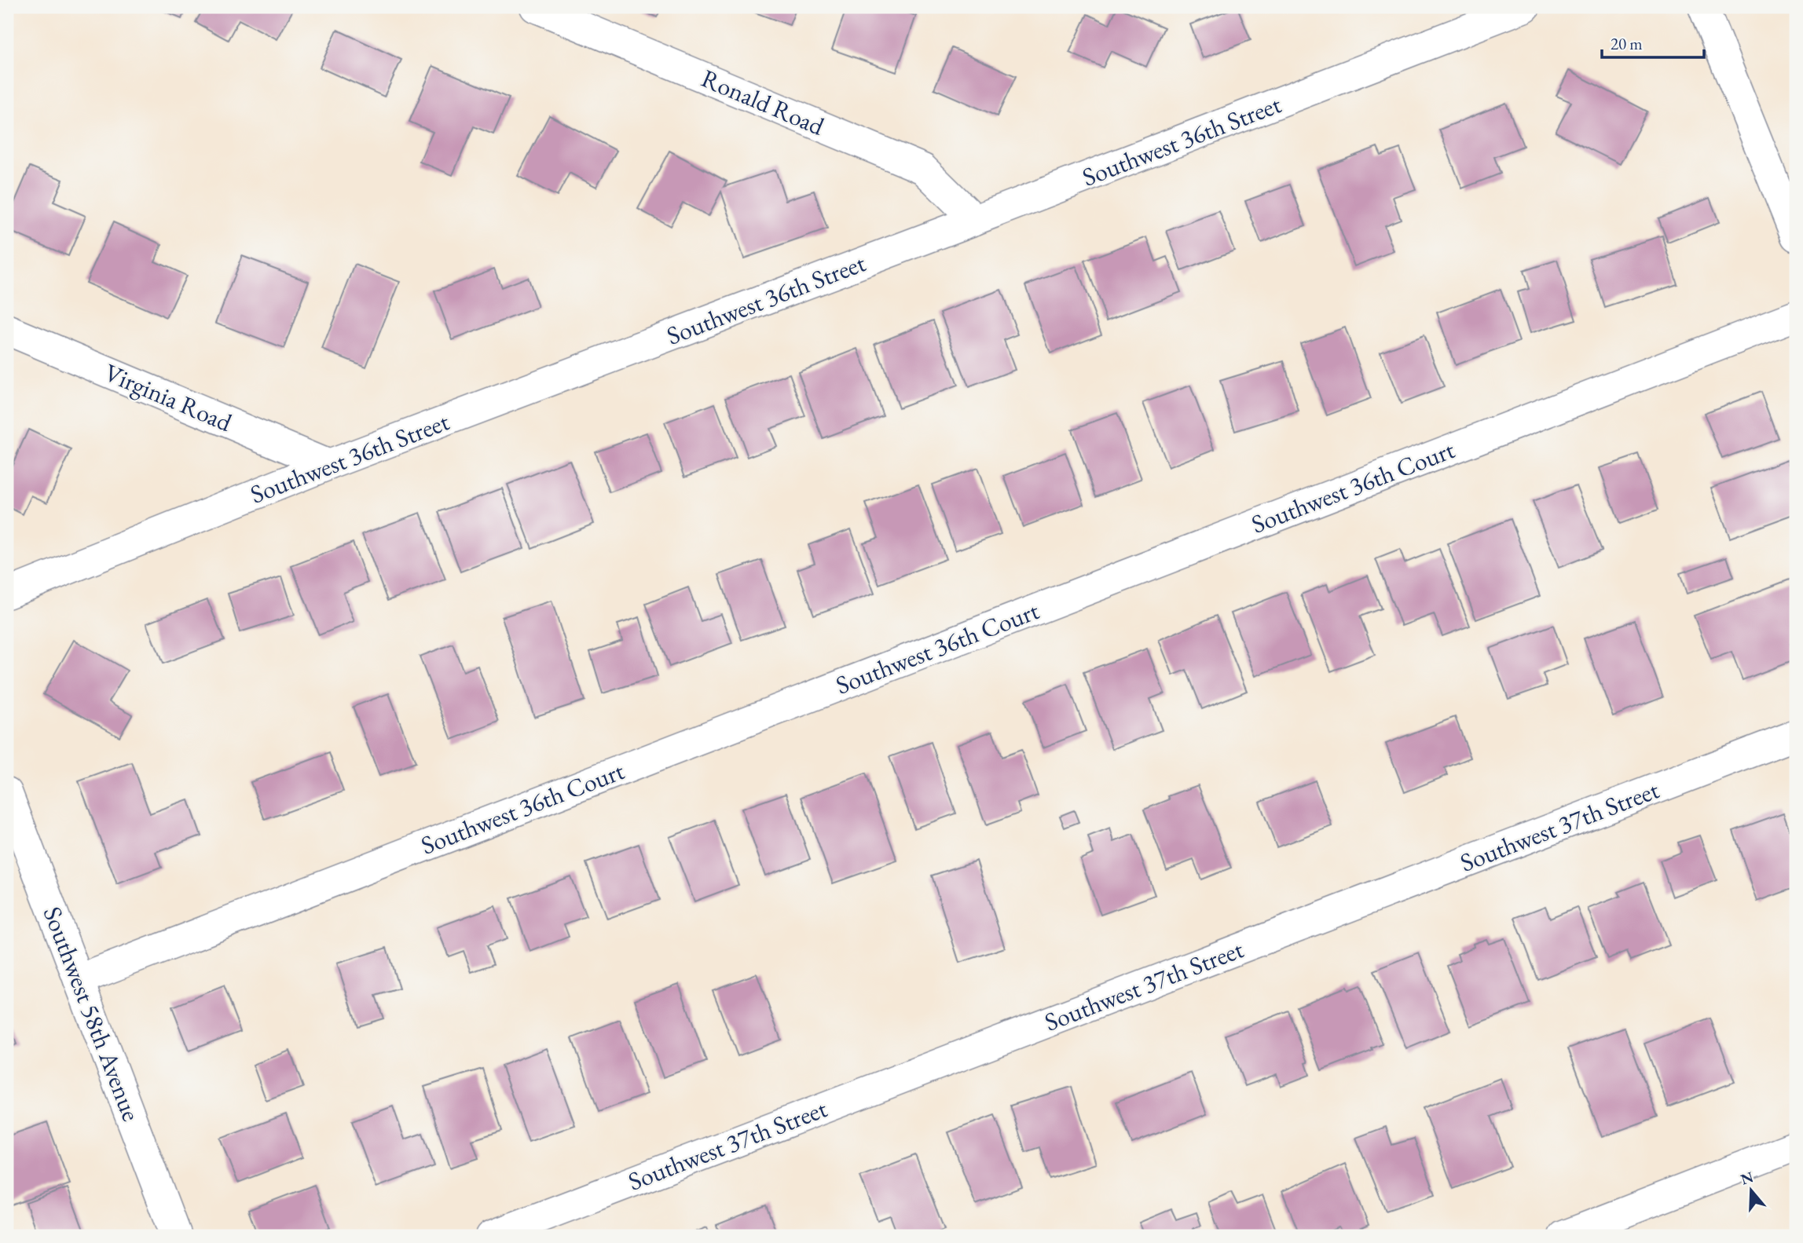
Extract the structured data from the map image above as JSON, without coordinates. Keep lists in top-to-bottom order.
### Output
{
  "streets": {
    "street": [
      "Ronald Road",
      "Southwest 36th Street",
      "Virginia Road",
      "Southwest 36th Court",
      "Southwest 37th Street",
      "Southwest 58th Avenue"
    ]
  },
  "crossings": [
    ["Ronald Road", "Southwest 36th Street"],
    ["Southwest 36th Street", "Virginia Road"],
    ["Southwest 36th Court", "Southwest 58th Avenue"]
  ],
  "scale_bar": "20 m",
  "north": "top"
}
